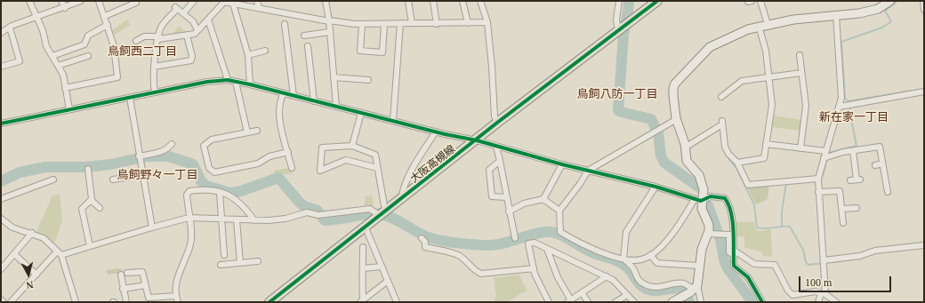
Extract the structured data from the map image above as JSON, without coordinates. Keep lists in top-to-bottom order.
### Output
{
  "streets": {
    "main road": ["大阪高槻線"]
  },
  "districts": [
    "鳥飼西二丁目",
    "鳥飼八防一丁目",
    "新在家一丁目",
    "鳥飼野々一丁目"
  ],
  "scale_bar": "100 m",
  "north": "bottom"
}
